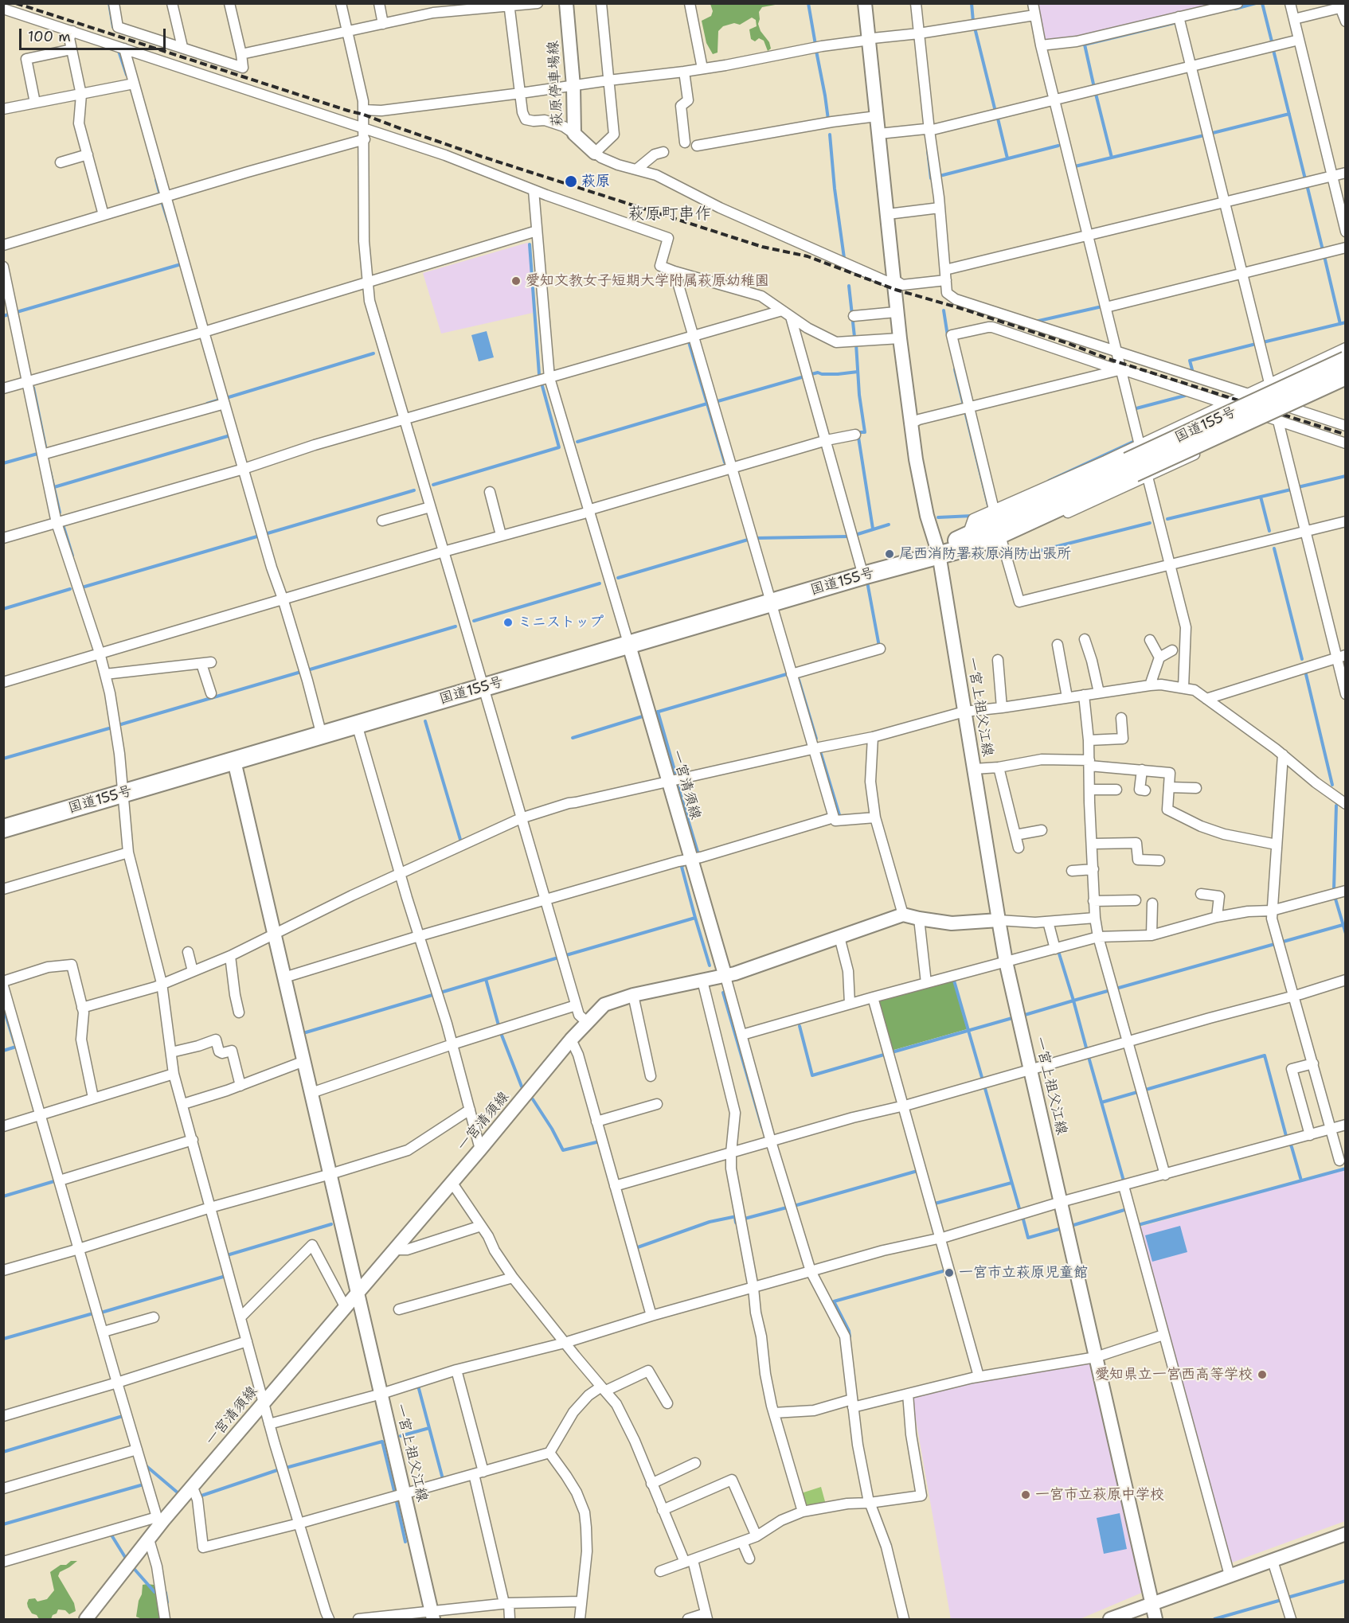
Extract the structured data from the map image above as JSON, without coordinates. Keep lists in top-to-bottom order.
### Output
{
  "streets": {
    "highway": ["国道155号"],
    "main road": ["萩原停車場線", "一宮上祖父江線", "一宮清須線"]
  },
  "crossings": [
    ["国道155号", "一宮上祖父江線"],
    ["国道155号", "一宮清須線"],
    ["一宮上祖父江線", "一宮清須線"]
  ],
  "districts": ["萩原町串作"],
  "places": [
    "萩原",
    "愛知文教女子短期大学附属萩原幼稚園",
    "尾西消防署萩原消防出張所",
    "ミニストップ",
    "一宮市立萩原児童館",
    "愛知県立一宮西高等学校",
    "一宮市立萩原中学校"
  ],
  "scale_bar": "100 m"
}
